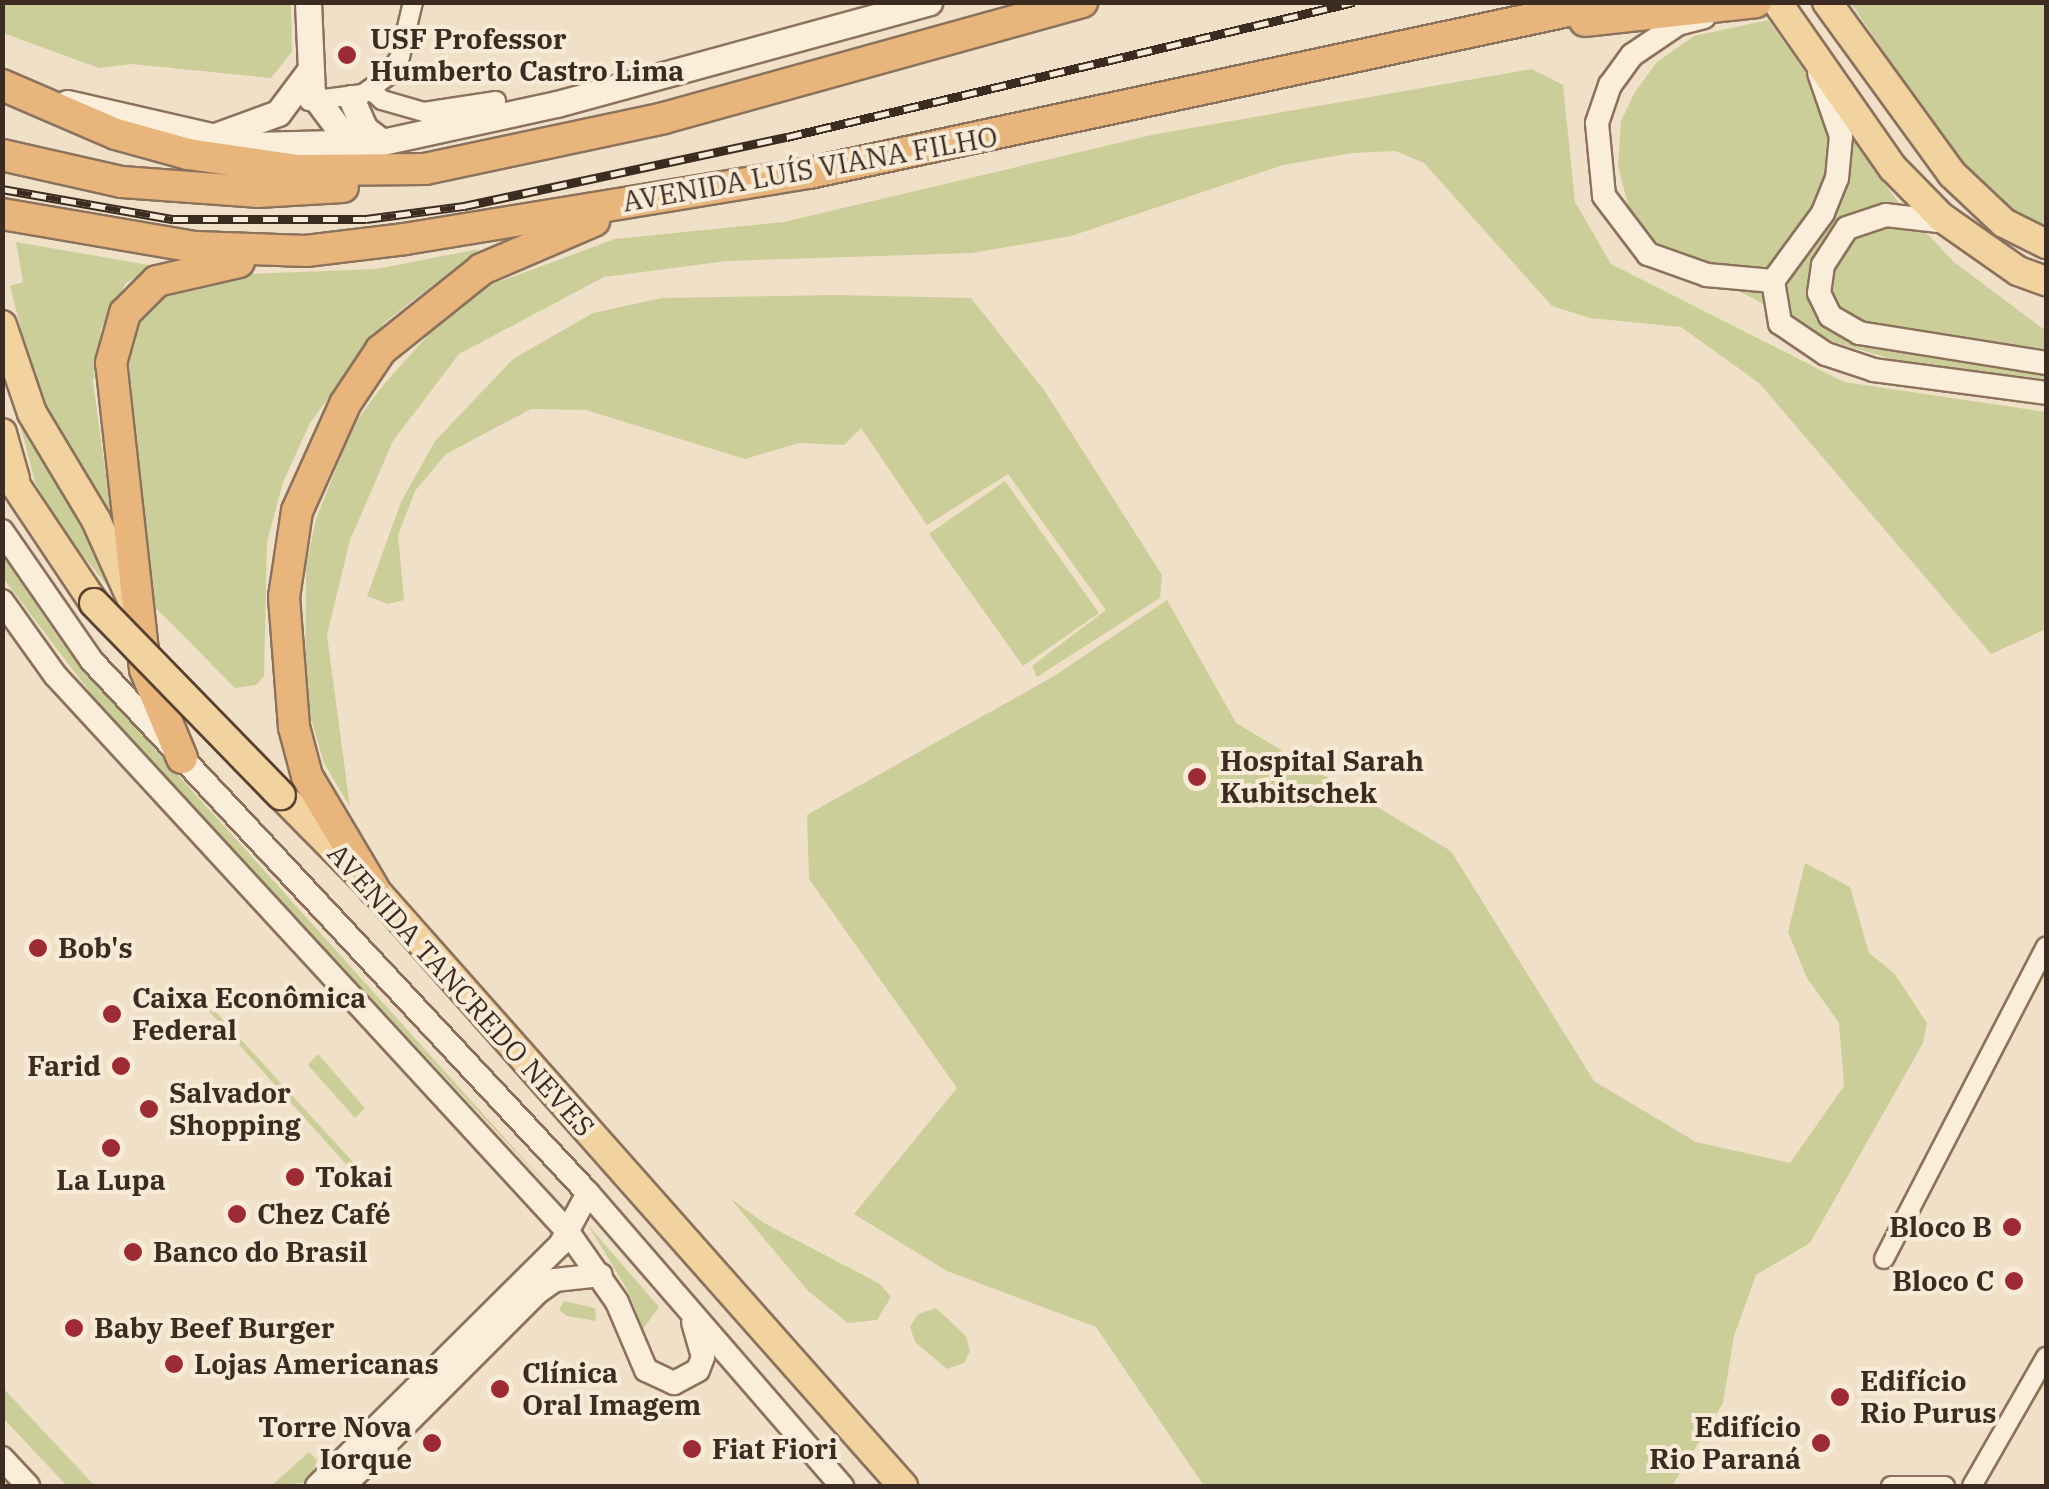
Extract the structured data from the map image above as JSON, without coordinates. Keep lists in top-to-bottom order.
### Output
{
  "streets": {
    "highway": ["AVENIDA LUÍS VIANA FILHO"],
    "main road": ["AVENIDA TANCREDO NEVES"]
  },
  "places": [
    "USF Professor Humberto Castro Lima",
    "Hospital Sarah Kubitschek",
    "Bob's",
    "Caixa Econômica Federal",
    "Farid",
    "Salvador Shopping",
    "La Lupa",
    "Tokai",
    "Chez Café",
    "Bloco B",
    "Banco do Brasil",
    "Bloco C",
    "Baby Beef Burger",
    "Lojas Americanas",
    "Clínica Oral Imagem",
    "Edifício Rio Purus",
    "Torre Nova Iorque",
    "Edifício Rio Paraná",
    "Fiat Fiori"
  ]
}
